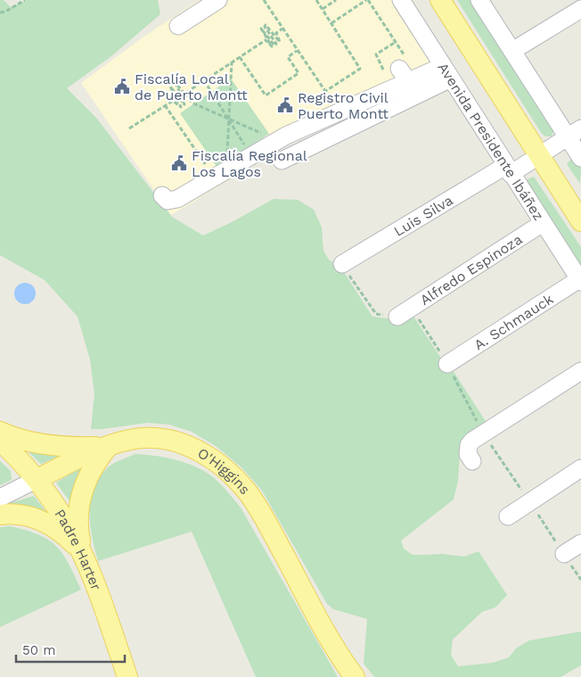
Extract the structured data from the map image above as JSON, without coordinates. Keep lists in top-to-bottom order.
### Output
{
  "streets": {
    "main road": ["O'Higgins", "Padre Harter"],
    "street": [
      "Avenida Presidente Ibáñez",
      "Luis Silva",
      "Alfredo Espinoza",
      "A. Schmauck"
    ]
  },
  "crossings": [
    ["Avenida Presidente Ibáñez", "Luis Silva"],
    ["Avenida Presidente Ibáñez", "Alfredo Espinoza"],
    ["Avenida Presidente Ibáñez", "A. Schmauck"],
    ["O'Higgins", "Padre Harter"]
  ],
  "places": {
    "public building": ["Fiscalía Local de Puerto Montt", "Registro Civil Puerto Montt", "Fiscalía Regional Los Lagos"]
  },
  "scale_bar": "50 m"
}
